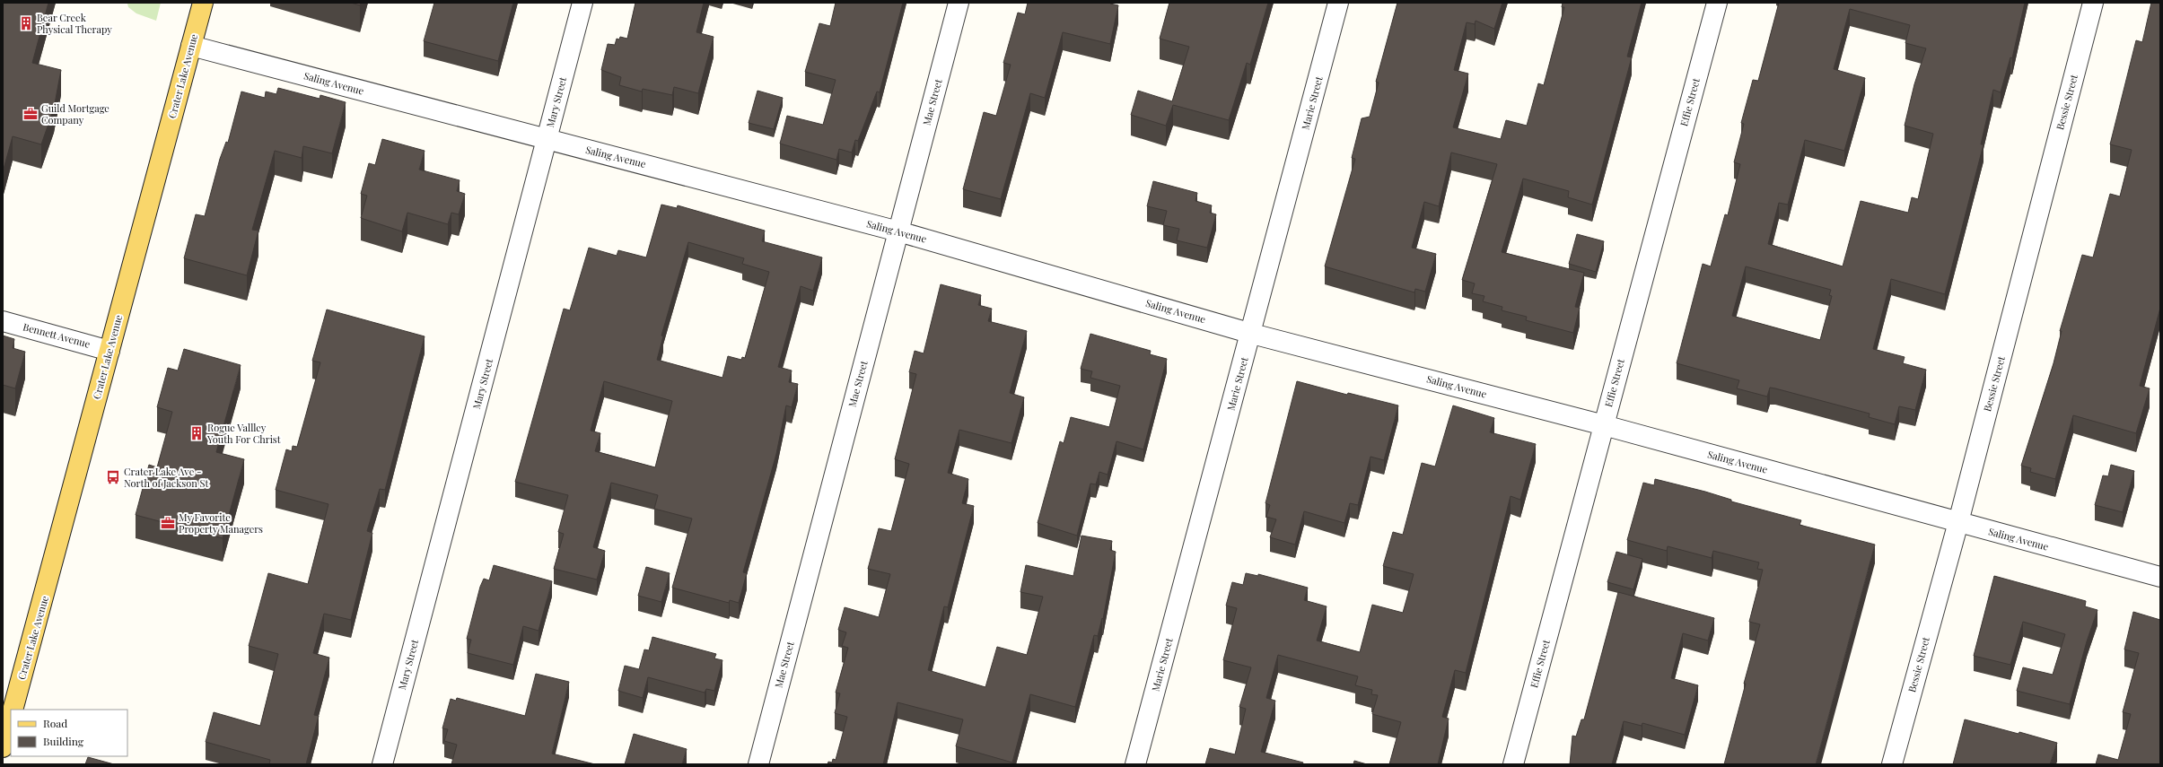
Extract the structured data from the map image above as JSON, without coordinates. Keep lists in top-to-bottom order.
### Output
{
  "streets": {
    "main road": ["Crater Lake Avenue"],
    "street": [
      "Saling Avenue",
      "Mary Street",
      "Mae Street",
      "Effie Street",
      "Bessie Street",
      "Marie Street",
      "Bennett Avenue"
    ]
  },
  "crossings": [
    ["Crater Lake Avenue", "Saling Avenue"],
    ["Crater Lake Avenue", "Bennett Avenue"],
    ["Saling Avenue", "Mary Street"],
    ["Saling Avenue", "Mae Street"],
    ["Saling Avenue", "Effie Street"],
    ["Saling Avenue", "Bessie Street"],
    ["Saling Avenue", "Marie Street"]
  ],
  "places": {
    "building": ["Bear Creek Physical Therapy", "Rogue Vallley Youth For Christ"],
    "office": ["Guild Mortgage Company", "My Favorite Property Managers"],
    "bus stop": ["Crater Lake Ave - North of Jackson St"]
  },
  "legend": ["Road", "Building"]
}
